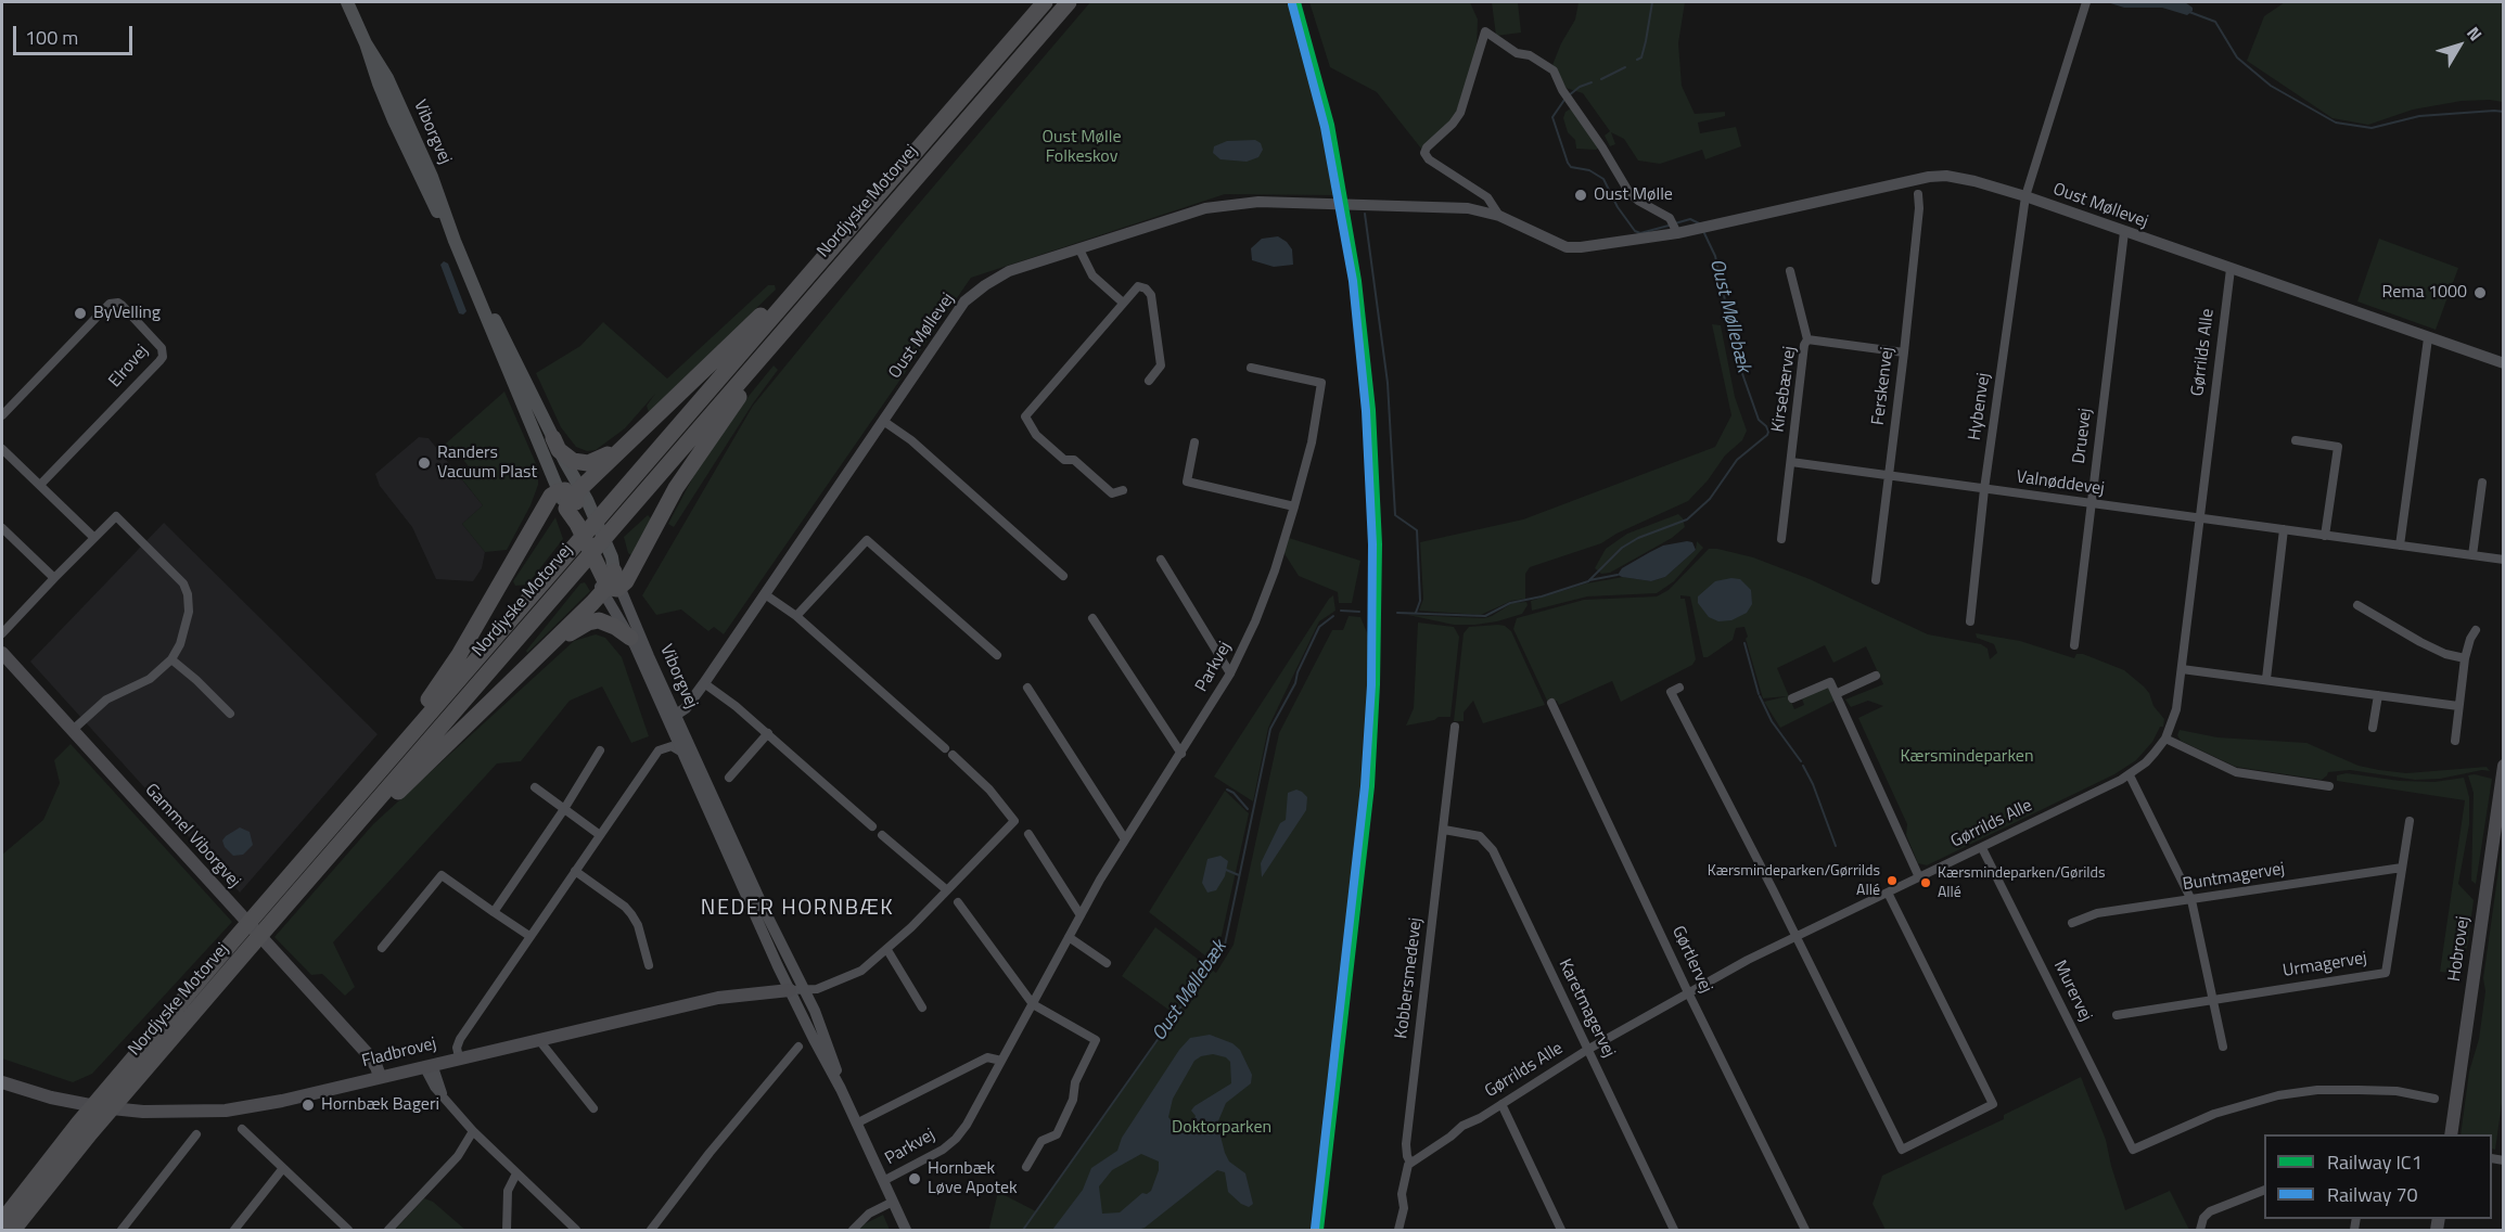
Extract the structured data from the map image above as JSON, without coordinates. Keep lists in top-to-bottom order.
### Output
{
  "streets": {
    "highway": ["Nordjyske Motorvej"],
    "main road": [
      "Viborgvej",
      "Gammel Viborgvej",
      "Hobrovej",
      "Fladbrovej"
    ],
    "street": [
      "Oust Møllevej",
      "Gørrilds Alle",
      "Elrovej",
      "Ferskenvej",
      "Kirsebærvej",
      "Hybenvej",
      "Druevej",
      "Valnøddevej",
      "Parkvej",
      "Buntmagervej",
      "Gørtlervej",
      "Urmagervej",
      "Kobbersmedevej",
      "Murervej",
      "Karetmagervej"
    ]
  },
  "crossings": [
    ["Viborgvej", "Oust Møllevej"],
    ["Viborgvej", "Parkvej"],
    ["Viborgvej", "Fladbrovej"],
    ["Oust Møllevej", "Gørrilds Alle"],
    ["Oust Møllevej", "Hybenvej"],
    ["Oust Møllevej", "Druevej"],
    ["Gørrilds Alle", "Valnøddevej"],
    ["Gørrilds Alle", "Gørtlervej"],
    ["Gørrilds Alle", "Kobbersmedevej"],
    ["Gørrilds Alle", "Murervej"],
    ["Gørrilds Alle", "Karetmagervej"],
    ["Ferskenvej", "Kirsebærvej"],
    ["Ferskenvej", "Valnøddevej"],
    ["Kirsebærvej", "Valnøddevej"],
    ["Hybenvej", "Valnøddevej"],
    ["Druevej", "Valnøddevej"],
    ["Gammel Viborgvej", "Fladbrovej"],
    ["Buntmagervej", "Urmagervej"],
    ["Kobbersmedevej", "Karetmagervej"]
  ],
  "districts": ["NEDER HORNBÆK"],
  "water": ["Oust Møllebæk"],
  "parks": ["Oust Mølle Folkeskov", "Kærsmindeparken", "Doktorparken"],
  "places": [
    "Oust Mølle",
    "Rema 1000",
    "ByVelling",
    "Randers Vacuum Plast",
    "Kærsmindeparken/Gørrilds Allé",
    "Kærsmindeparken/Gørilds Allé",
    "Hornbæk Bageri",
    "Hornbæk Løve Apotek"
  ],
  "lines": ["rail line IC1", "rail line 70"],
  "legend": ["Railway IC1", "Railway 70"],
  "scale_bar": "100 m",
  "north": "top right"
}
